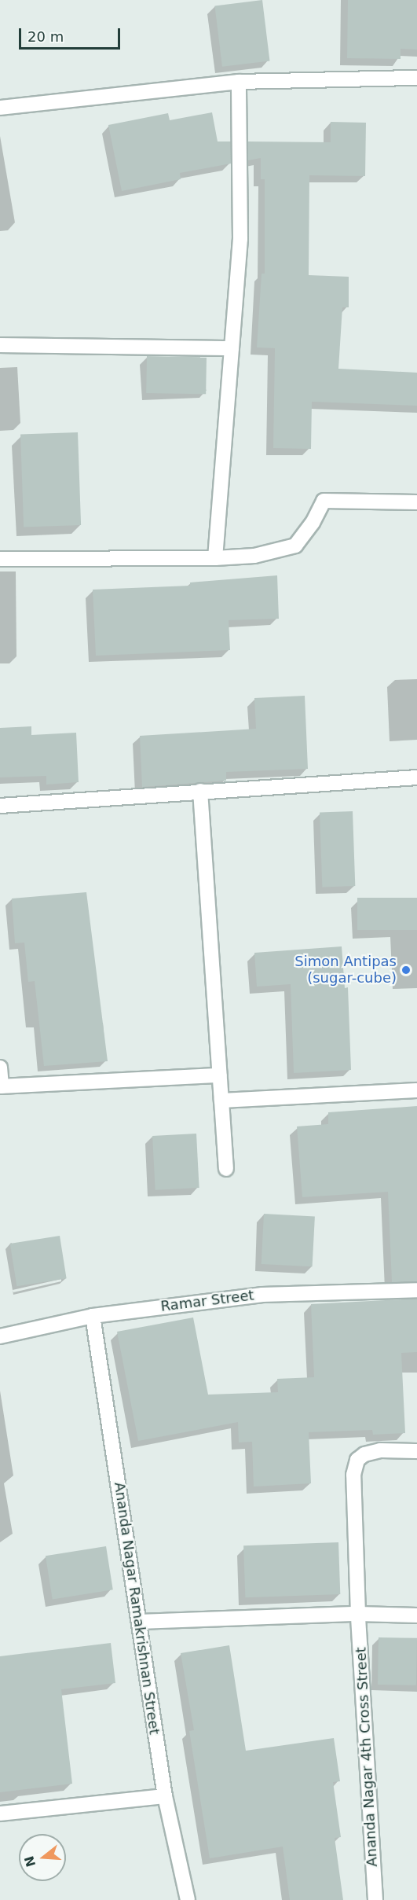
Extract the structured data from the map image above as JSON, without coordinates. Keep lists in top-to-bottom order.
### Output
{
  "streets": {
    "street": ["Ramar Street", "Ananda Nagar Ramakrishnan Street", "Ananda Nagar 4th Cross Street"]
  },
  "crossings": [
    ["Ramar Street", "Ananda Nagar Ramakrishnan Street"]
  ],
  "places": ["Simon Antipas (sugar-cube)"],
  "scale_bar": "20 m",
  "north": "left"
}
